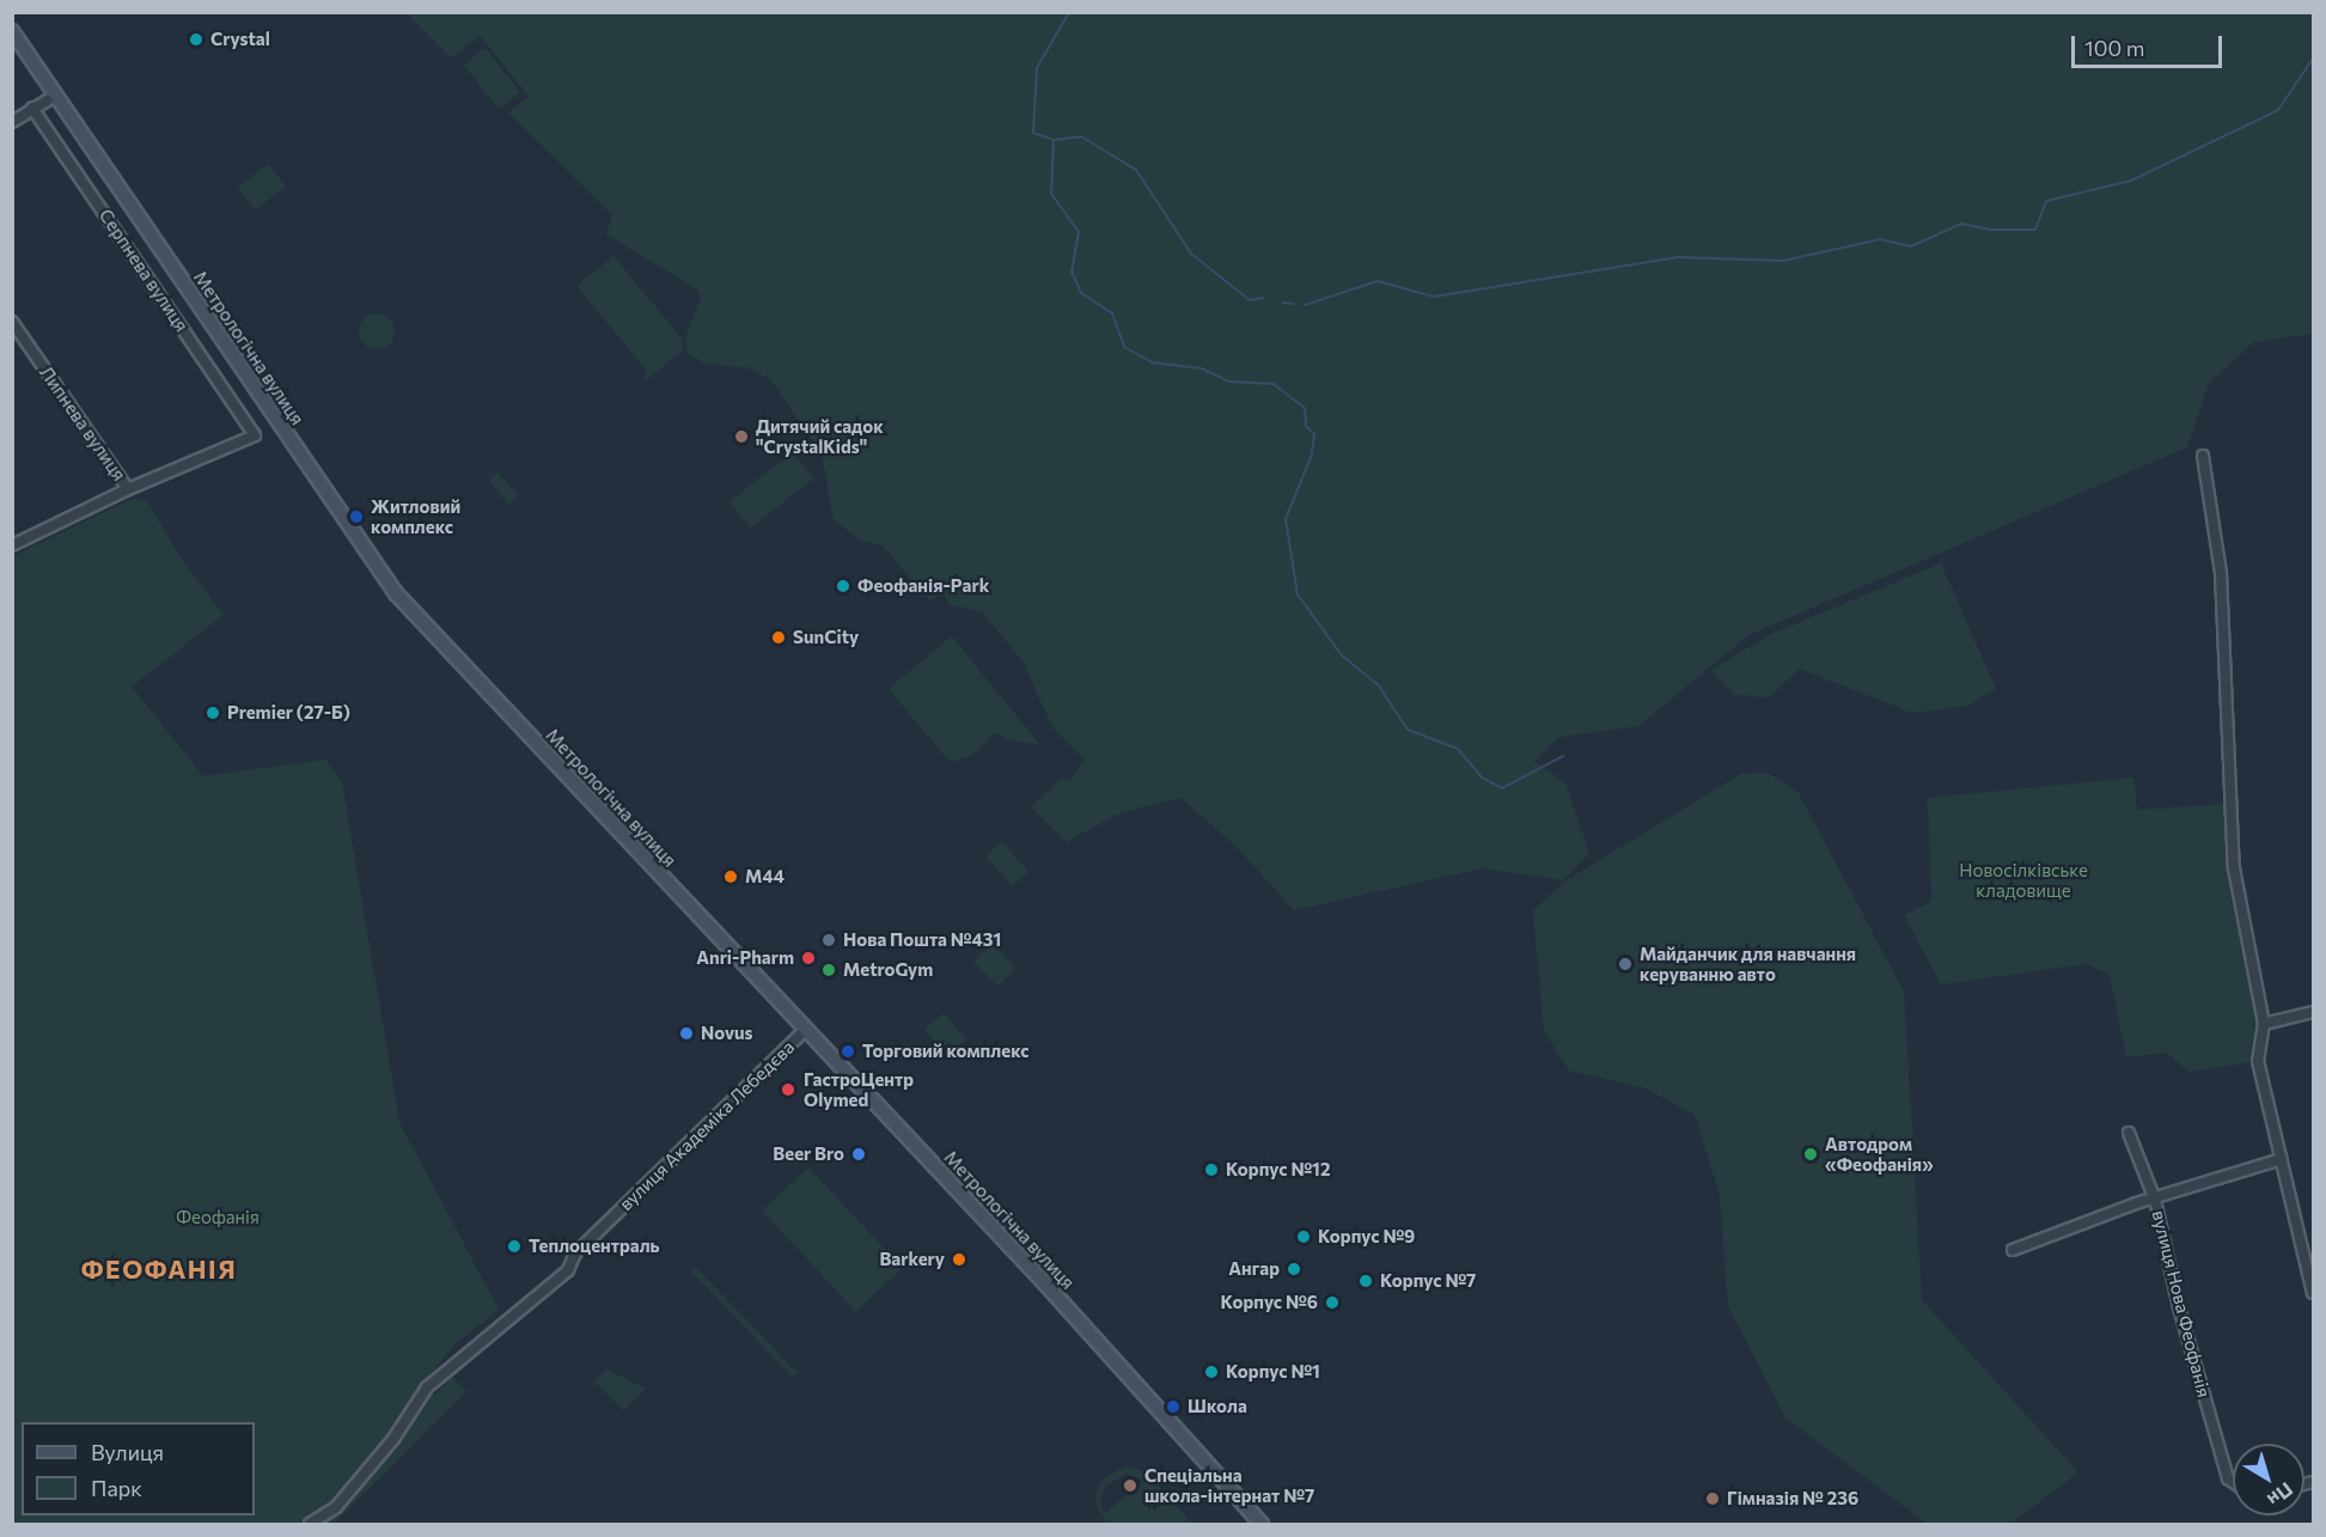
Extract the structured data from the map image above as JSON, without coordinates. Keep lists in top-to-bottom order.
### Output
{
  "streets": {
    "street": [
      "Серпнева вулиця",
      "Метрологічна вулиця",
      "Липнева вулиця",
      "вулиця Академіка Лебедєва",
      "вулиця Нова Феофанія"
    ]
  },
  "crossings": [
    ["Серпнева вулиця", "Липнева вулиця"],
    ["Метрологічна вулиця", "вулиця Академіка Лебедєва"]
  ],
  "districts": ["ФЕОФАНІЯ"],
  "parks": ["Новосілківське кладовище", "Феофанія"],
  "places": [
    "Crystal",
    "Дитячий садок \"CrystalKids\"",
    "Житловий комплекс",
    "Феофанія-Park",
    "SunCity",
    "Premier (27-Б)",
    "M44",
    "Нова Пошта №431",
    "Anri-Pharm",
    "Майданчик для навчання керуванню авто",
    "MetroGym",
    "Novus",
    "Торговий комплекс",
    "ГастроЦентр Olymed",
    "Beer Bro",
    "Автодром «Феофанія»",
    "Корпус №12",
    "Корпус №9",
    "Теплоцентраль",
    "Barkery",
    "Ангар",
    "Корпус №7",
    "Корпус №6",
    "Корпус №1",
    "Школа",
    "Спеціальна школа-інтернат №7",
    "Гімназія № 236"
  ],
  "legend": ["Вулиця", "Парк"],
  "scale_bar": "100 m",
  "north": "bottom right"
}
